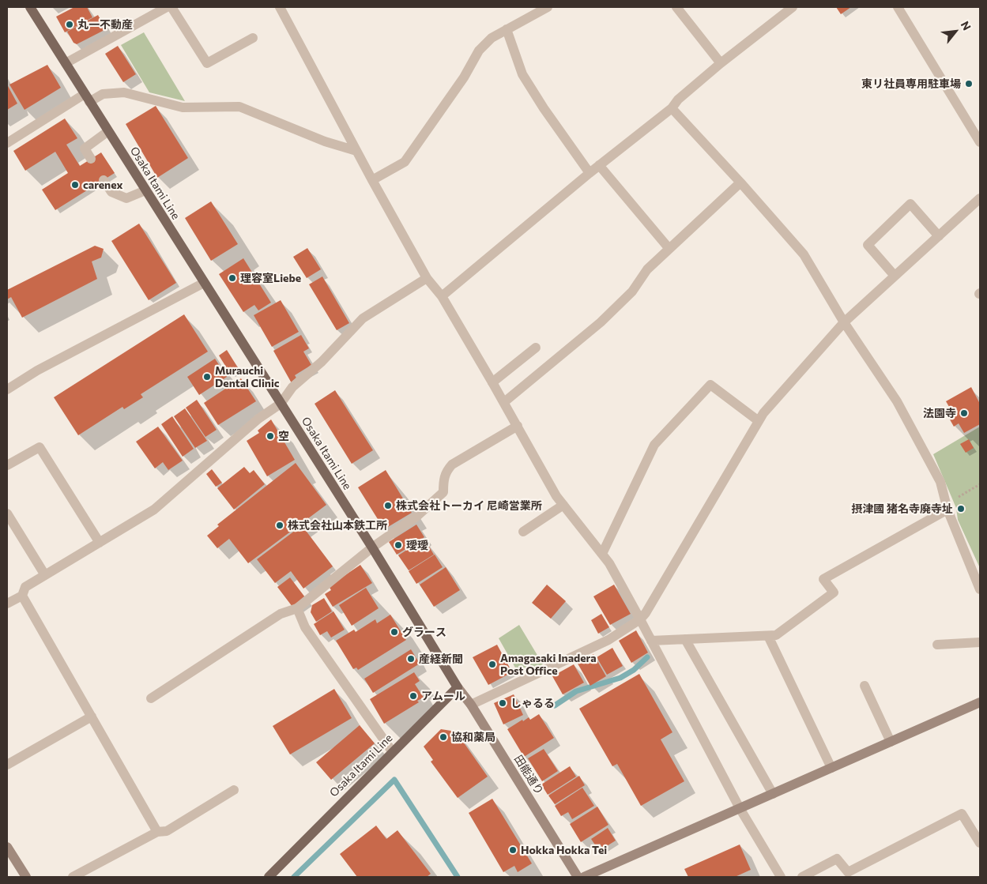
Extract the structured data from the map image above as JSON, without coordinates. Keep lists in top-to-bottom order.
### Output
{
  "streets": {
    "main road": ["Osaka Itami Line"],
    "street": ["田能通り"]
  },
  "crossings": [
    ["Osaka Itami Line", "田能通り"]
  ],
  "places": [
    "丸一不動産",
    "東リ社員専用駐車場",
    "carenex",
    "理容室Liebe",
    "Murauchi Dental Clinic",
    "法園寺",
    "空",
    "株式会社トーカイ 尼崎営業所",
    "摂津國 猪名寺廃寺址",
    "株式会社山本鉄工所",
    "璦璦",
    "グラース",
    "産経新聞",
    "Amagasaki Inadera Post Office",
    "アムール",
    "しゃるる",
    "協和薬局",
    "Hokka Hokka Tei"
  ],
  "north": "top right"
}
